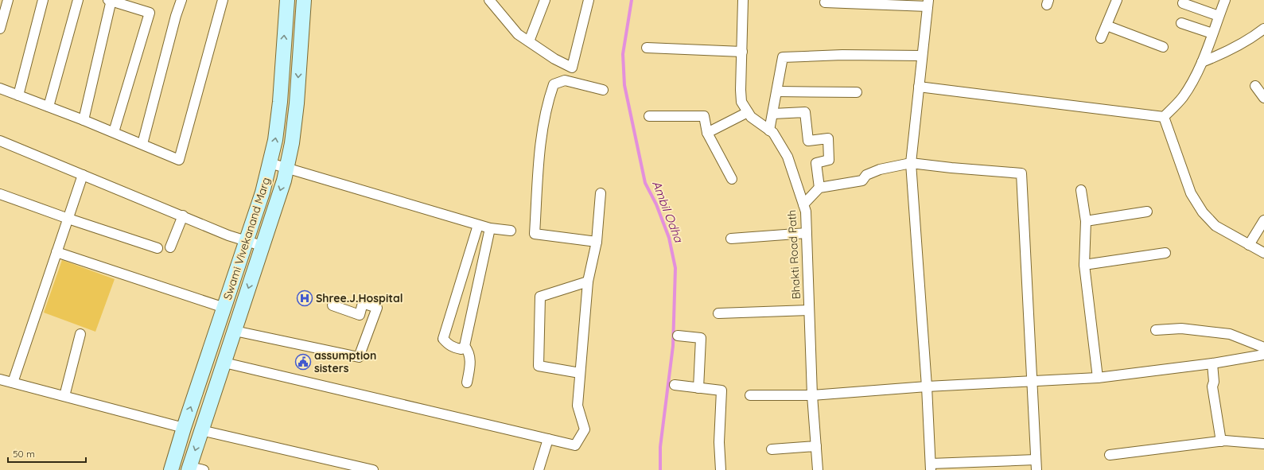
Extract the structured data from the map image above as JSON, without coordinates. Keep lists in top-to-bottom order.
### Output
{
  "streets": {
    "main road": ["Swami Vivekanand Marg"],
    "street": ["Bhakti Road Path"]
  },
  "water": ["Ambil Odha"],
  "places": {
    "hospital": ["Shree.J.Hospital"],
    "public building": ["assumption sisters"]
  },
  "scale_bar": "50 m"
}
